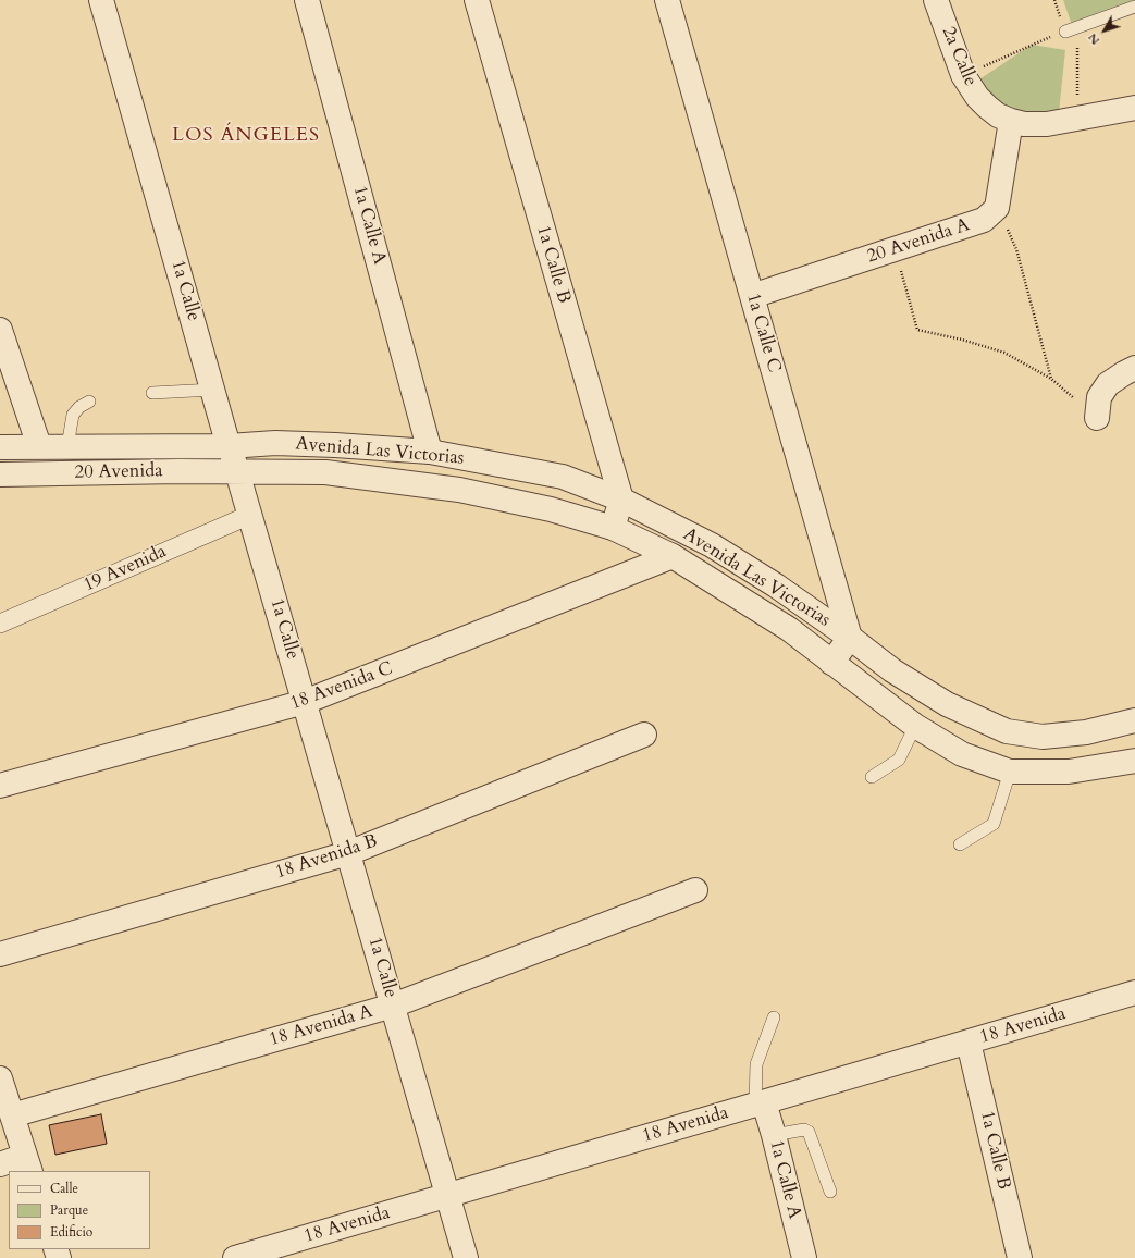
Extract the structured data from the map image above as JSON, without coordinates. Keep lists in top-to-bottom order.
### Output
{
  "streets": {
    "street": [
      "2a Calle",
      "1a Calle A",
      "20 Avenida A",
      "1a Calle B",
      "1a Calle",
      "1a Calle C",
      "Avenida Las Victorias",
      "20 Avenida",
      "19 Avenida",
      "18 Avenida C",
      "18 Avenida B",
      "18 Avenida A",
      "18 Avenida"
    ]
  },
  "crossings": [
    ["1a Calle A", "Avenida Las Victorias"],
    ["1a Calle A", "18 Avenida"],
    ["20 Avenida A", "1a Calle C"],
    ["1a Calle B", "Avenida Las Victorias"],
    ["1a Calle B", "18 Avenida"],
    ["1a Calle", "Avenida Las Victorias"],
    ["1a Calle", "20 Avenida"],
    ["1a Calle", "19 Avenida"],
    ["1a Calle", "18 Avenida C"],
    ["1a Calle", "18 Avenida B"],
    ["1a Calle", "18 Avenida A"],
    ["1a Calle", "18 Avenida"],
    ["1a Calle C", "Avenida Las Victorias"],
    ["Avenida Las Victorias", "20 Avenida"],
    ["Avenida Las Victorias", "18 Avenida C"]
  ],
  "districts": ["LOS ÁNGELES"],
  "legend": ["Calle", "Parque", "Edificio"],
  "north": "bottom left"
}
